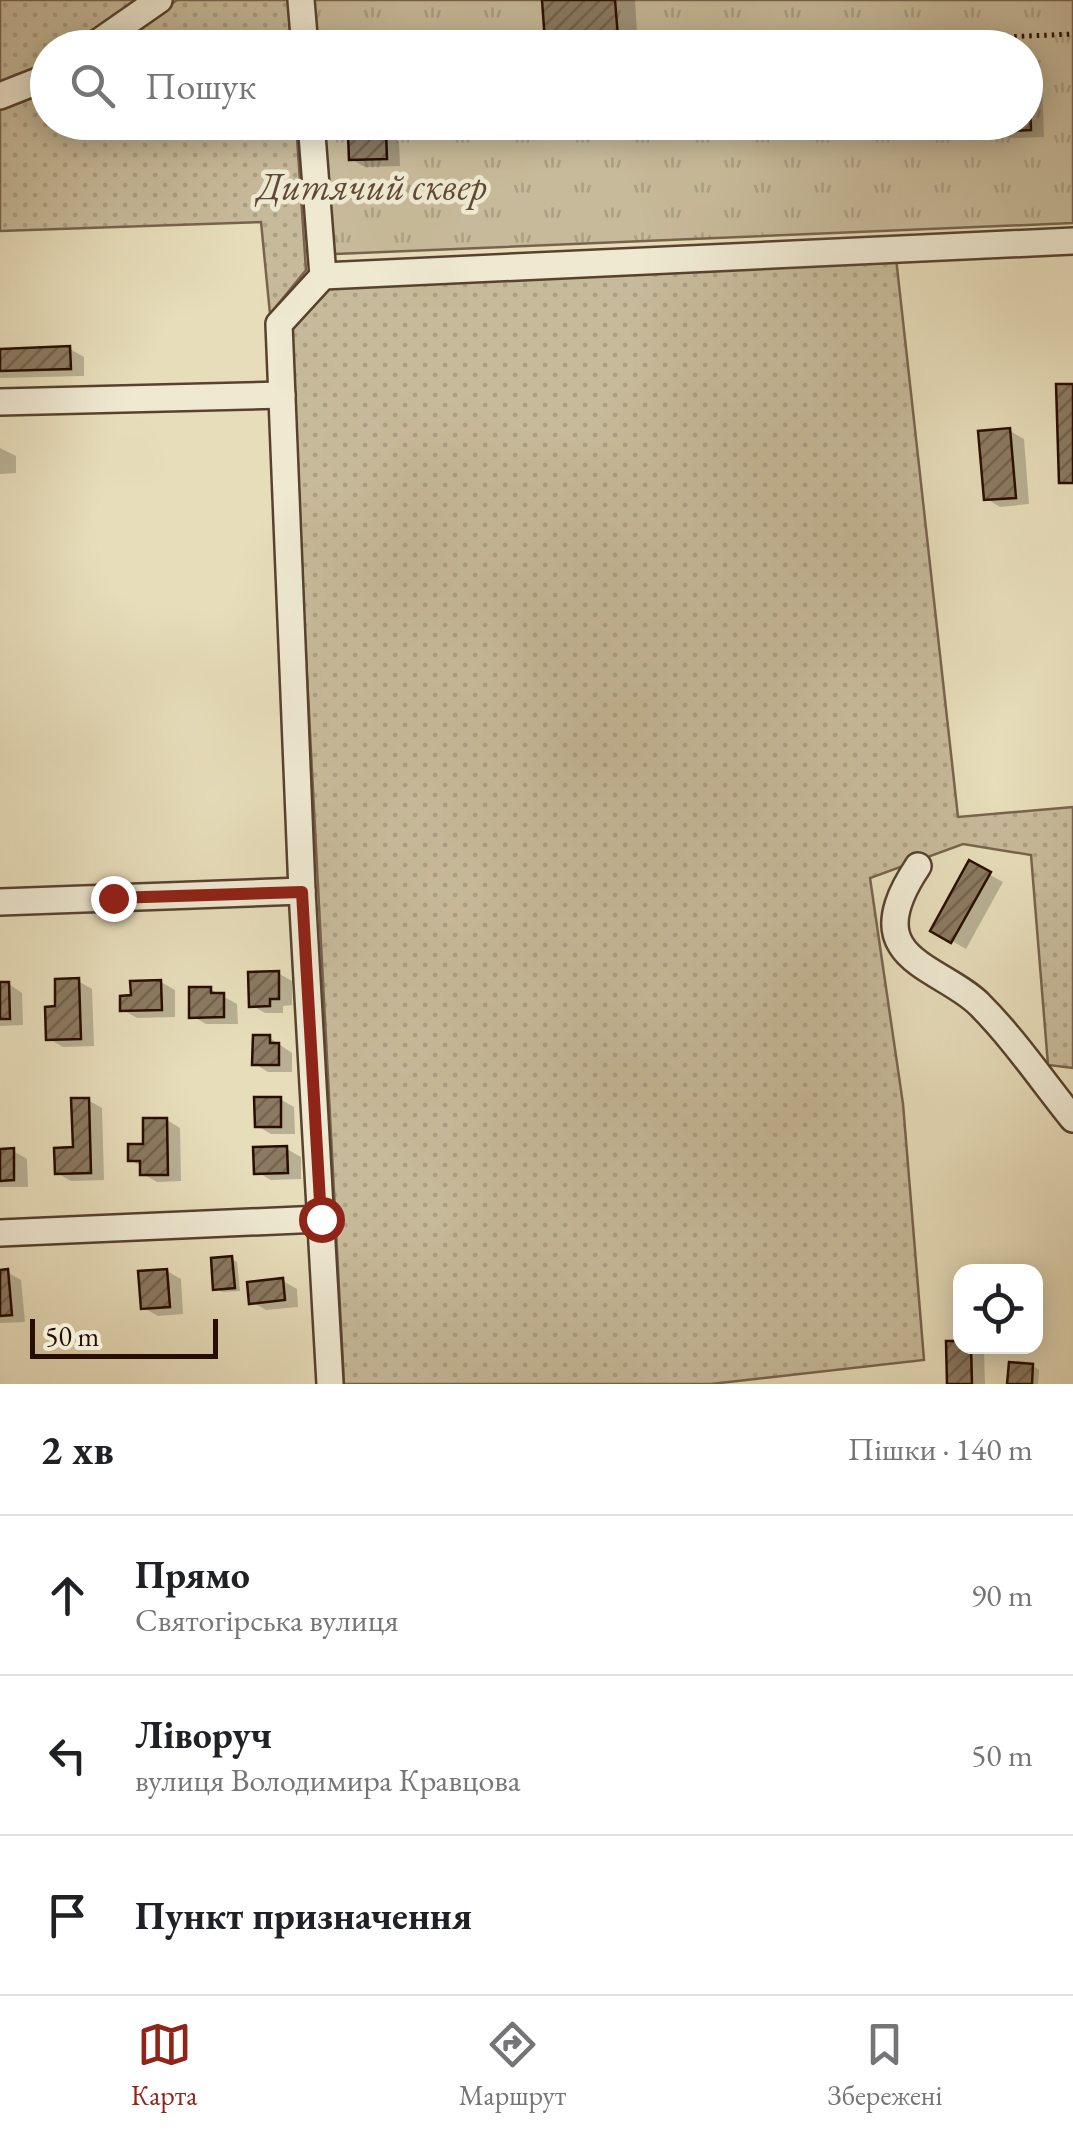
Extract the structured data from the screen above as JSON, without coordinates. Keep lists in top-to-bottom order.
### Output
{
  "parks": ["Дитячий сквер"],
  "scale_bar": "50 m",
  "page": {
    "search": "Пошук",
    "scale": "50 m",
    "heading": ["2 хв", "Пішки · 140 m"],
    "list": [
      ["Прямо", "Святогірська вулиця", "90 m"],
      ["Ліворуч", "вулиця Володимира Кравцова", "50 m"],
      "Пункт призначення"
    ],
    "nav": ["Карта", "Маршрут", "Збережені"]
  }
}
